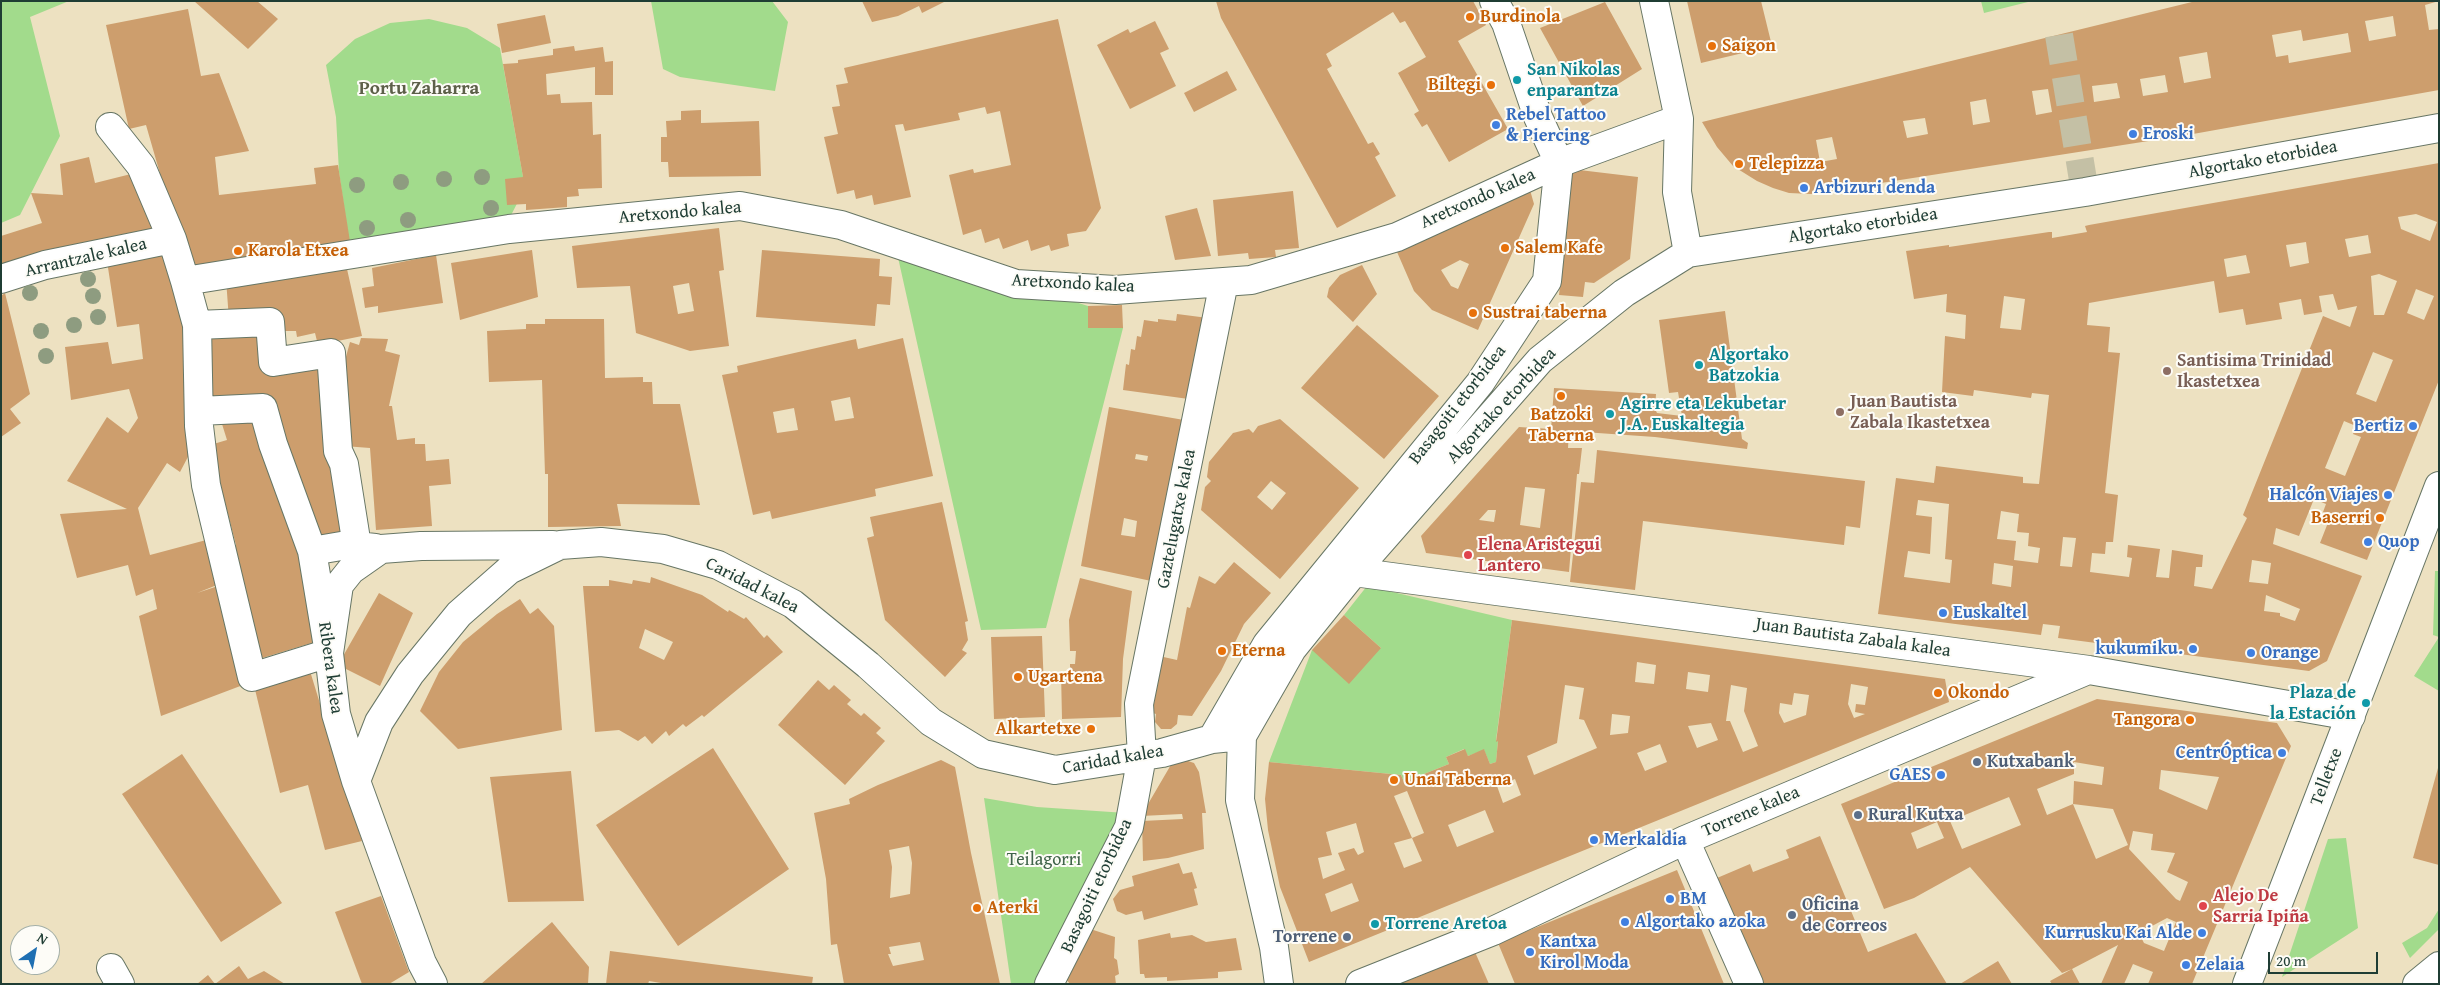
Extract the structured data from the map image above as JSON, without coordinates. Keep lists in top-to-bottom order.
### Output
{
  "streets": {
    "street": [
      "Algortako etorbidea",
      "Aretxondo kalea",
      "Arrantzale kalea",
      "Basagoiti etorbidea",
      "Gaztelugatxe kalea",
      "Caridad kalea",
      "Juan Bautista Zabala kalea",
      "Ribera kalea",
      "Telletxe",
      "Torrene kalea"
    ]
  },
  "crossings": [
    ["Algortako etorbidea", "Caridad kalea"],
    ["Algortako etorbidea", "Juan Bautista Zabala kalea"],
    ["Aretxondo kalea", "Basagoiti etorbidea"],
    ["Aretxondo kalea", "Gaztelugatxe kalea"],
    ["Basagoiti etorbidea", "Gaztelugatxe kalea"],
    ["Basagoiti etorbidea", "Caridad kalea"],
    ["Gaztelugatxe kalea", "Caridad kalea"],
    ["Caridad kalea", "Ribera kalea"],
    ["Juan Bautista Zabala kalea", "Telletxe"],
    ["Juan Bautista Zabala kalea", "Torrene kalea"]
  ],
  "districts": ["Portu Zaharra"],
  "parks": ["Teilagorri"],
  "places": [
    "Burdinola",
    "Saigon",
    "San Nikolas enparantza",
    "Biltegi",
    "Rebel Tattoo & Piercing",
    "Eroski",
    "Telepizza",
    "Arbizuri denda",
    "Salem Kafe",
    "Karola Etxea",
    "Sustrai taberna",
    "Algortako Batzokia",
    "Santisima Trinidad Ikastetxea",
    "Batzoki Taberna",
    "Juan Bautista Zabala Ikastetxea",
    "Agirre eta Lekubetar J.A. Euskaltegia",
    "Bertiz",
    "Halcón Viajes",
    "Baserri",
    "Quop",
    "Elena Aristegui Lantero",
    "Euskaltel",
    "kukumiku.",
    "Eterna",
    "Orange",
    "Ugartena",
    "Okondo",
    "Plaza de la Estación",
    "Tangora",
    "Alkartetxe",
    "CentrÓptica",
    "Kutxabank",
    "GAES",
    "Unai Taberna",
    "Rural Kutxa",
    "Merkaldia",
    "BM",
    "Alejo De Sarria Ipiña",
    "Aterki",
    "Oficina de Correos",
    "Algortako azoka",
    "Torrene Aretoa",
    "Kurrusku Kai Alde",
    "Torrene",
    "Kantxa Kirol Moda",
    "Zelaia"
  ],
  "scale_bar": "20 m",
  "north": "top right"
}
